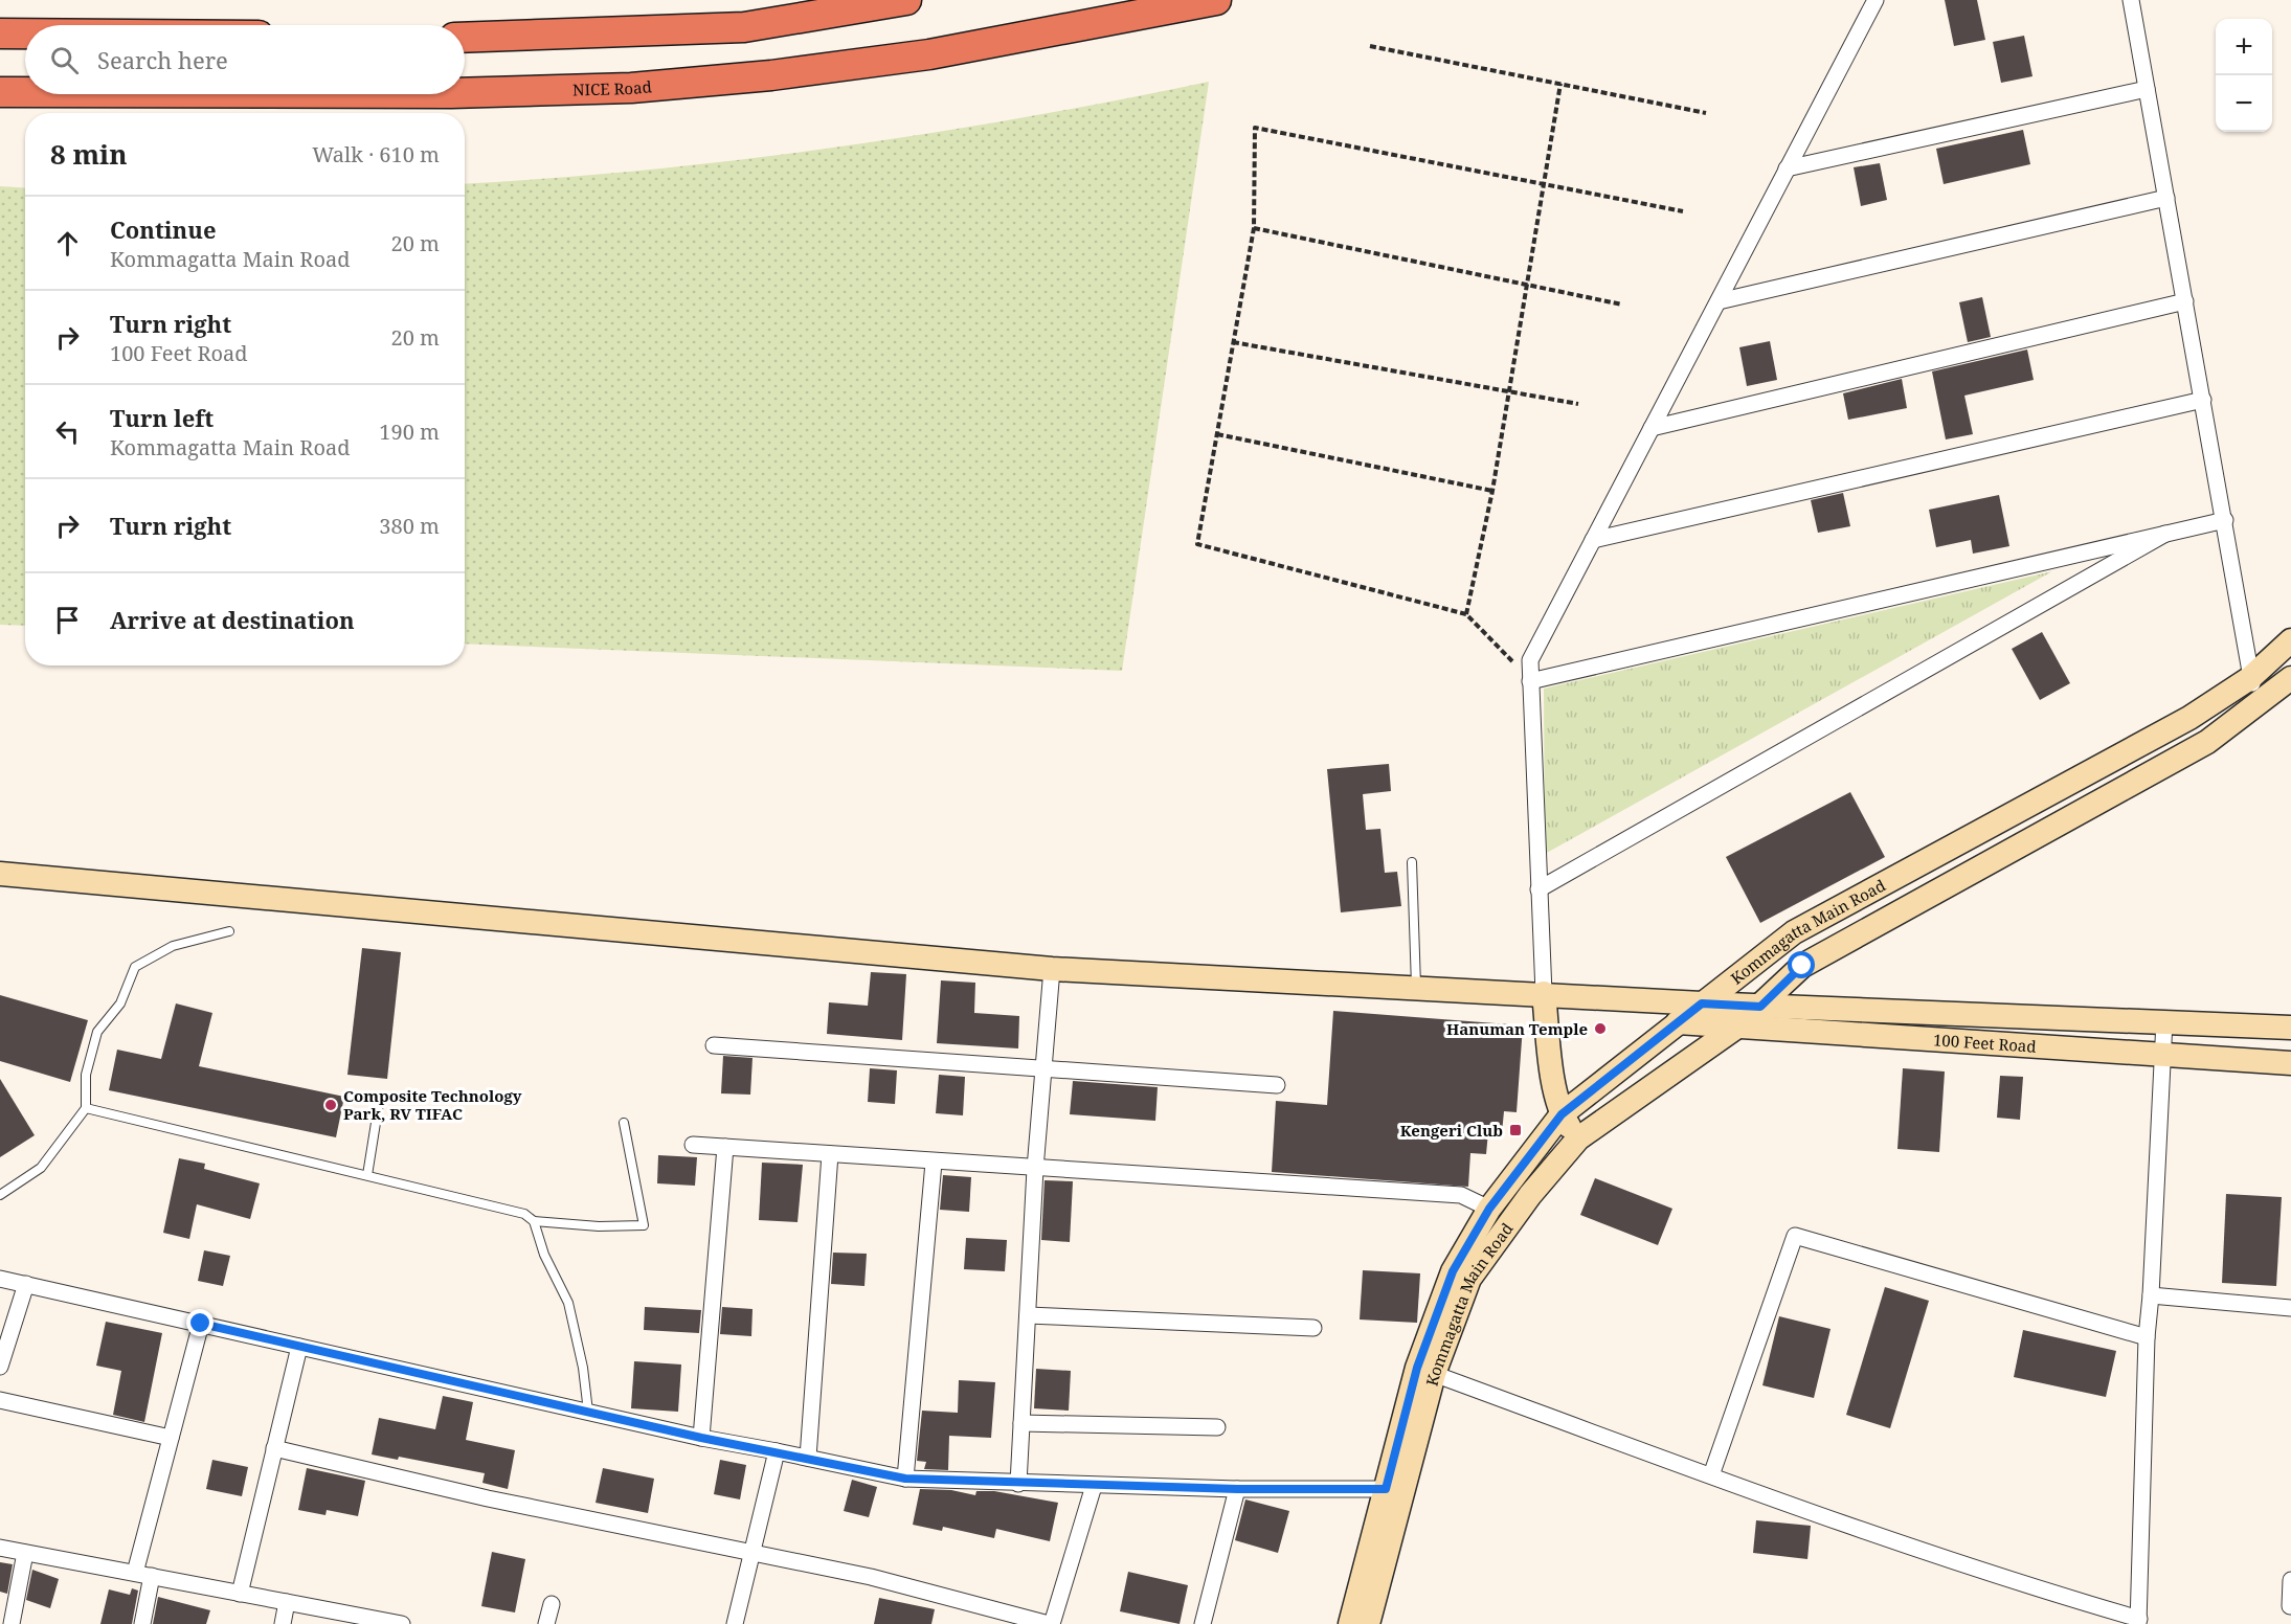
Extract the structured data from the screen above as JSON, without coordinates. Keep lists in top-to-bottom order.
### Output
{
  "streets": {
    "highway": ["NICE Road"],
    "main road": ["Kommagatta Main Road", "100 Feet Road"]
  },
  "crossings": [
    ["Kommagatta Main Road", "100 Feet Road"]
  ],
  "places": {
    "other": ["Hanuman Temple", "Composite Technology Park, RV TIFAC"],
    "transit": ["Kengeri Club"]
  },
  "page": {
    "map_buttons": ["+", "−"],
    "search": "Search here",
    "heading": ["8 min", "Walk · 610 m"],
    "list": [
      ["Continue", "Kommagatta Main Road", "20 m"],
      ["Turn right", "100 Feet Road", "20 m"],
      ["Turn left", "Kommagatta Main Road", "190 m"],
      ["Turn right", "380 m"],
      "Arrive at destination"
    ]
  }
}
